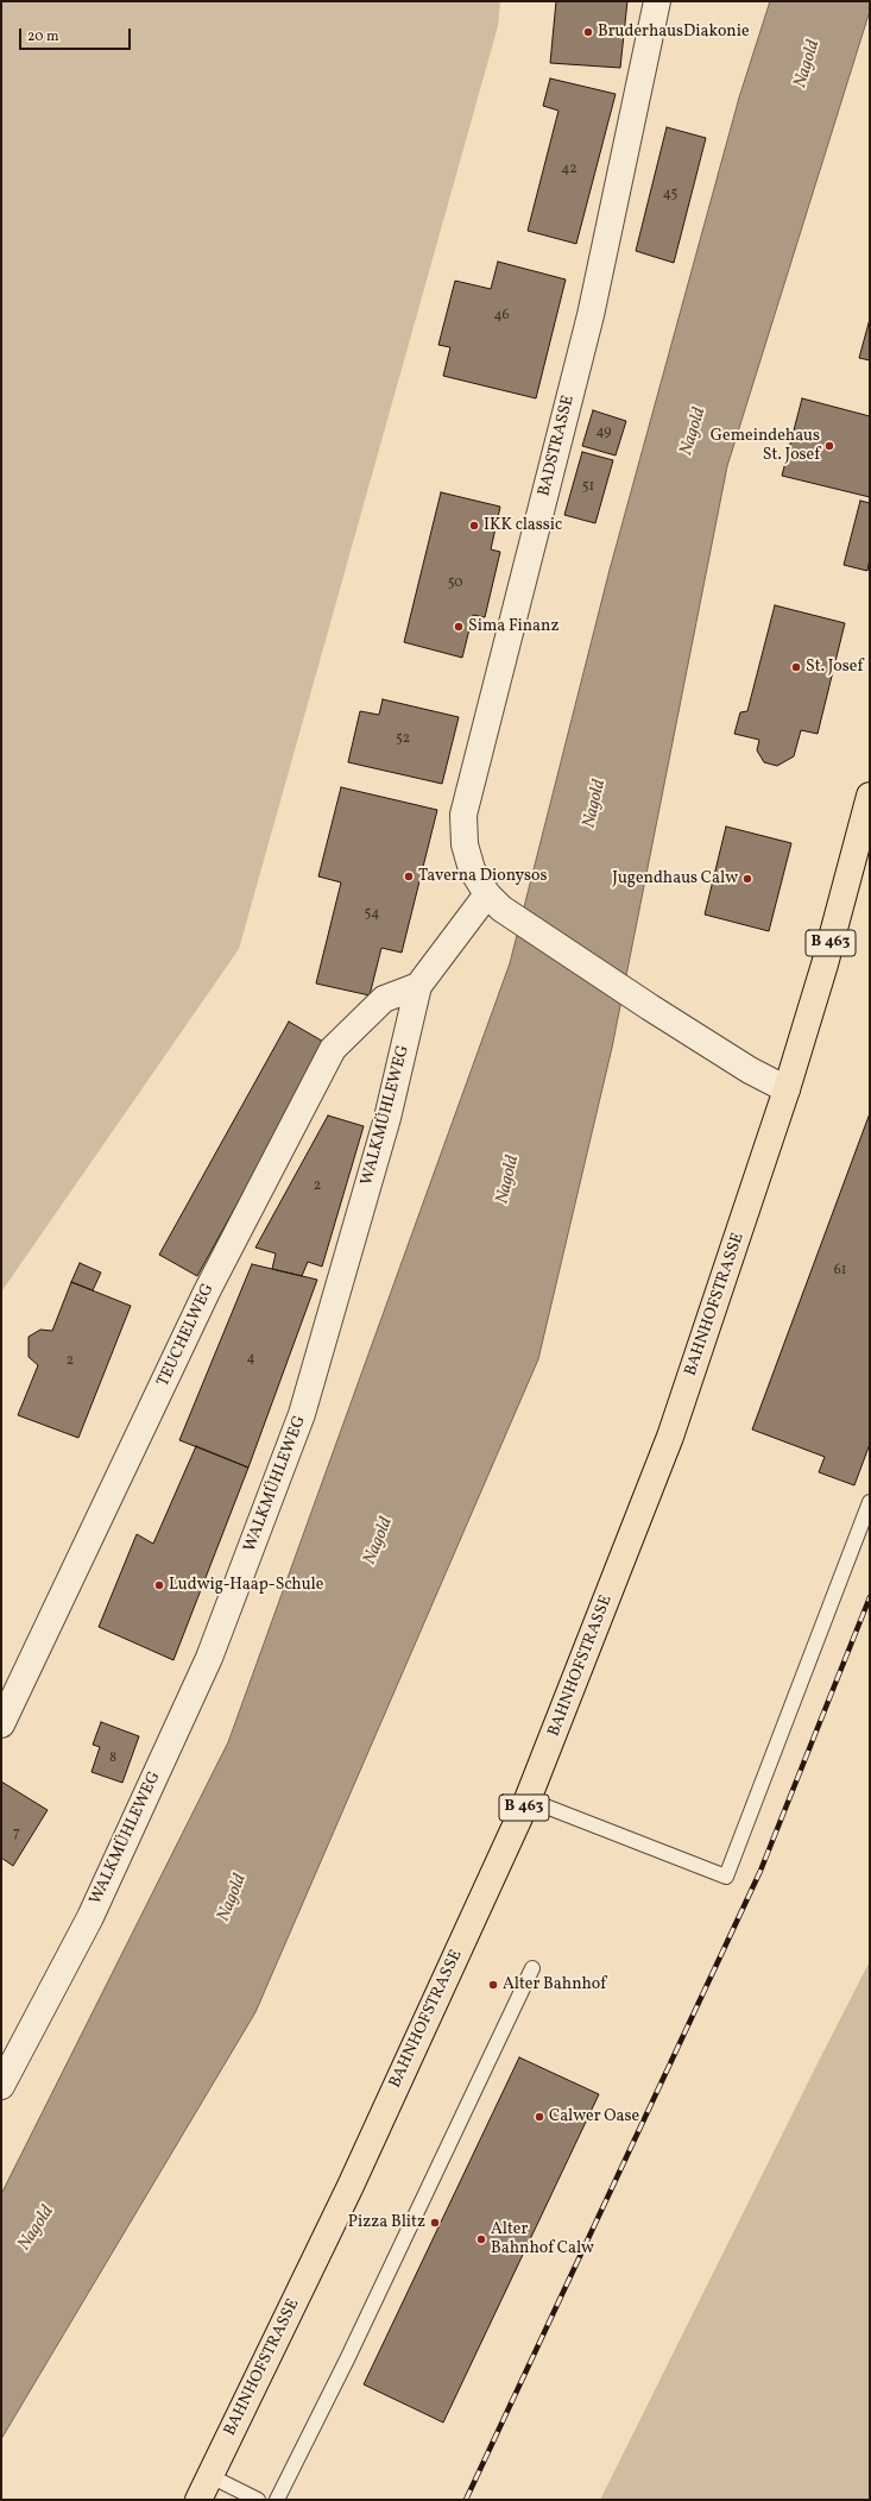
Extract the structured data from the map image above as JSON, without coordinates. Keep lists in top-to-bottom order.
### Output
{
  "streets": {
    "main road": ["B 463", "BAHNHOFSTRASSE"],
    "street": ["BADSTRASSE", "WALKMÜHLEWEG", "TEUCHELWEG"]
  },
  "crossings": [
    ["BADSTRASSE", "WALKMÜHLEWEG"],
    ["WALKMÜHLEWEG", "TEUCHELWEG"]
  ],
  "water": ["Nagold"],
  "places": [
    "BruderhausDiakonie",
    "Gemeindehaus St. Josef",
    "IKK classic",
    "Sima Finanz",
    "St. Josef",
    "Taverna Dionysos",
    "Jugendhaus Calw",
    "Ludwig-Haap-Schule",
    "Alter Bahnhof",
    "Calwer Oase",
    "Pizza Blitz",
    "Alter Bahnhof Calw"
  ],
  "house_numbers": [
    "42",
    "45",
    "46",
    "49",
    "51",
    "50",
    "52",
    "54",
    "2",
    "61",
    "4",
    "2",
    "8",
    "7"
  ],
  "scale_bar": "20 m"
}
